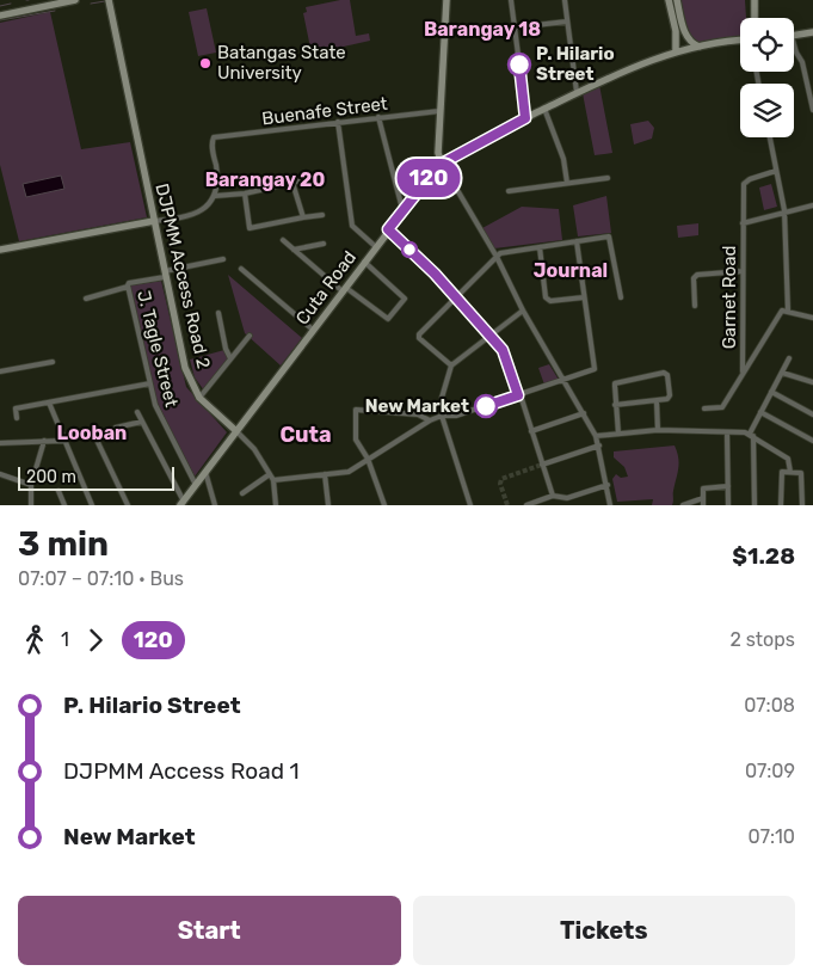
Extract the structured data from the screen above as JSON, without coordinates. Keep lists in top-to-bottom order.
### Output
{
  "streets": {
    "street": [
      "Buenafe Street",
      "DJPMM Access Road 2",
      "Cuta Road",
      "Garnet Road",
      "J. Tagle Street"
    ]
  },
  "crossings": [
    ["DJPMM Access Road 2", "Cuta Road"],
    ["DJPMM Access Road 2", "J. Tagle Street"],
    ["Cuta Road", "J. Tagle Street"]
  ],
  "districts": [
    "Barangay 18",
    "Barangay 20",
    "Journal",
    "Looban",
    "Cuta"
  ],
  "places": ["Batangas State University", "P. Hilario Street", "New Market"],
  "lines": ["bus line 120"],
  "scale_bar": "200 m",
  "page": {
    "on_map": "120",
    "scale": "200 m",
    "heading": ["3 min", "07:07 – 07:10 · Bus", "$1.28"],
    "legs": ["1", "120", "2 stops"],
    "list": [
      {
        "name": "P. Hilario Street",
        "value": "07:08"
      },
      {
        "name": "DJPMM Access Road 1",
        "value": "07:09"
      },
      {
        "name": "New Market",
        "value": "07:10"
      }
    ],
    "buttons": ["Start", "Tickets"]
  }
}
